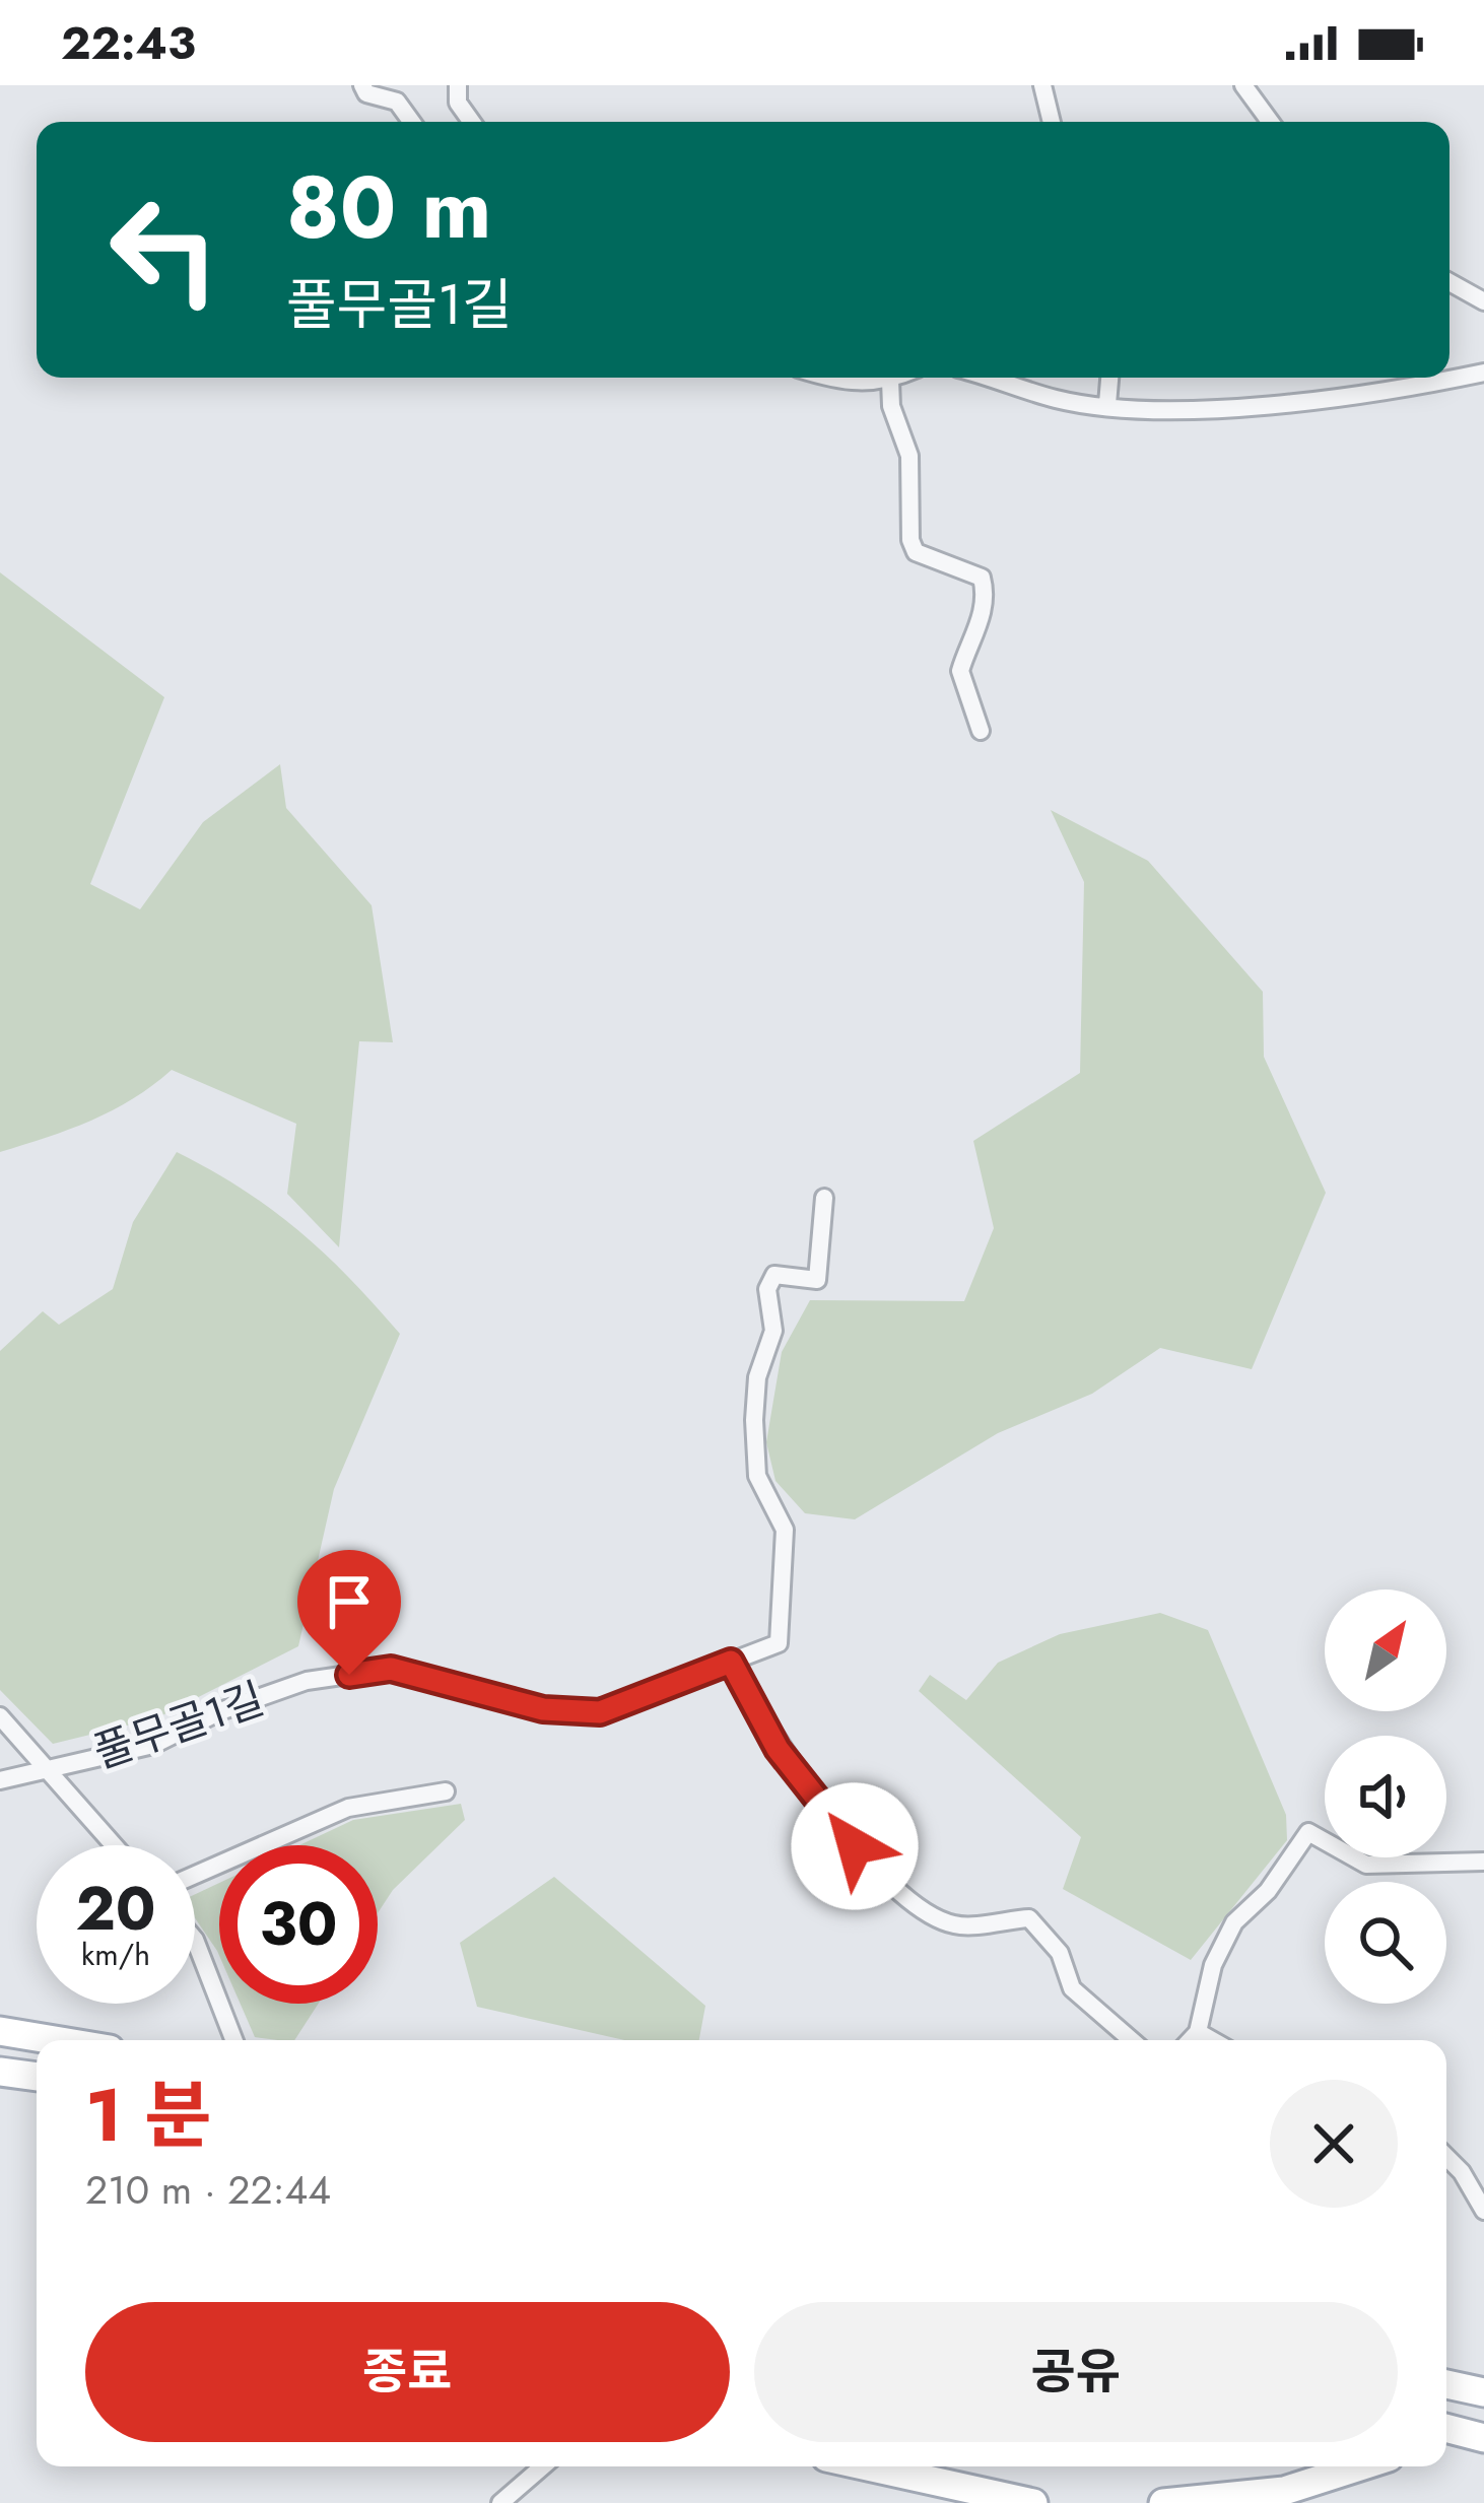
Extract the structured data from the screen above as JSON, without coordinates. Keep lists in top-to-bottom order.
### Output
{
  "streets": {
    "street": ["풀무골1길"]
  },
  "north": "top right",
  "page": {
    "status": "22:43",
    "turn": ["80 m", "풀무골1길"],
    "speed": "20 km/h",
    "limit": "30",
    "heading": ["1 분", "210 m · 22:44"],
    "buttons": ["종료", "공유"]
  }
}
